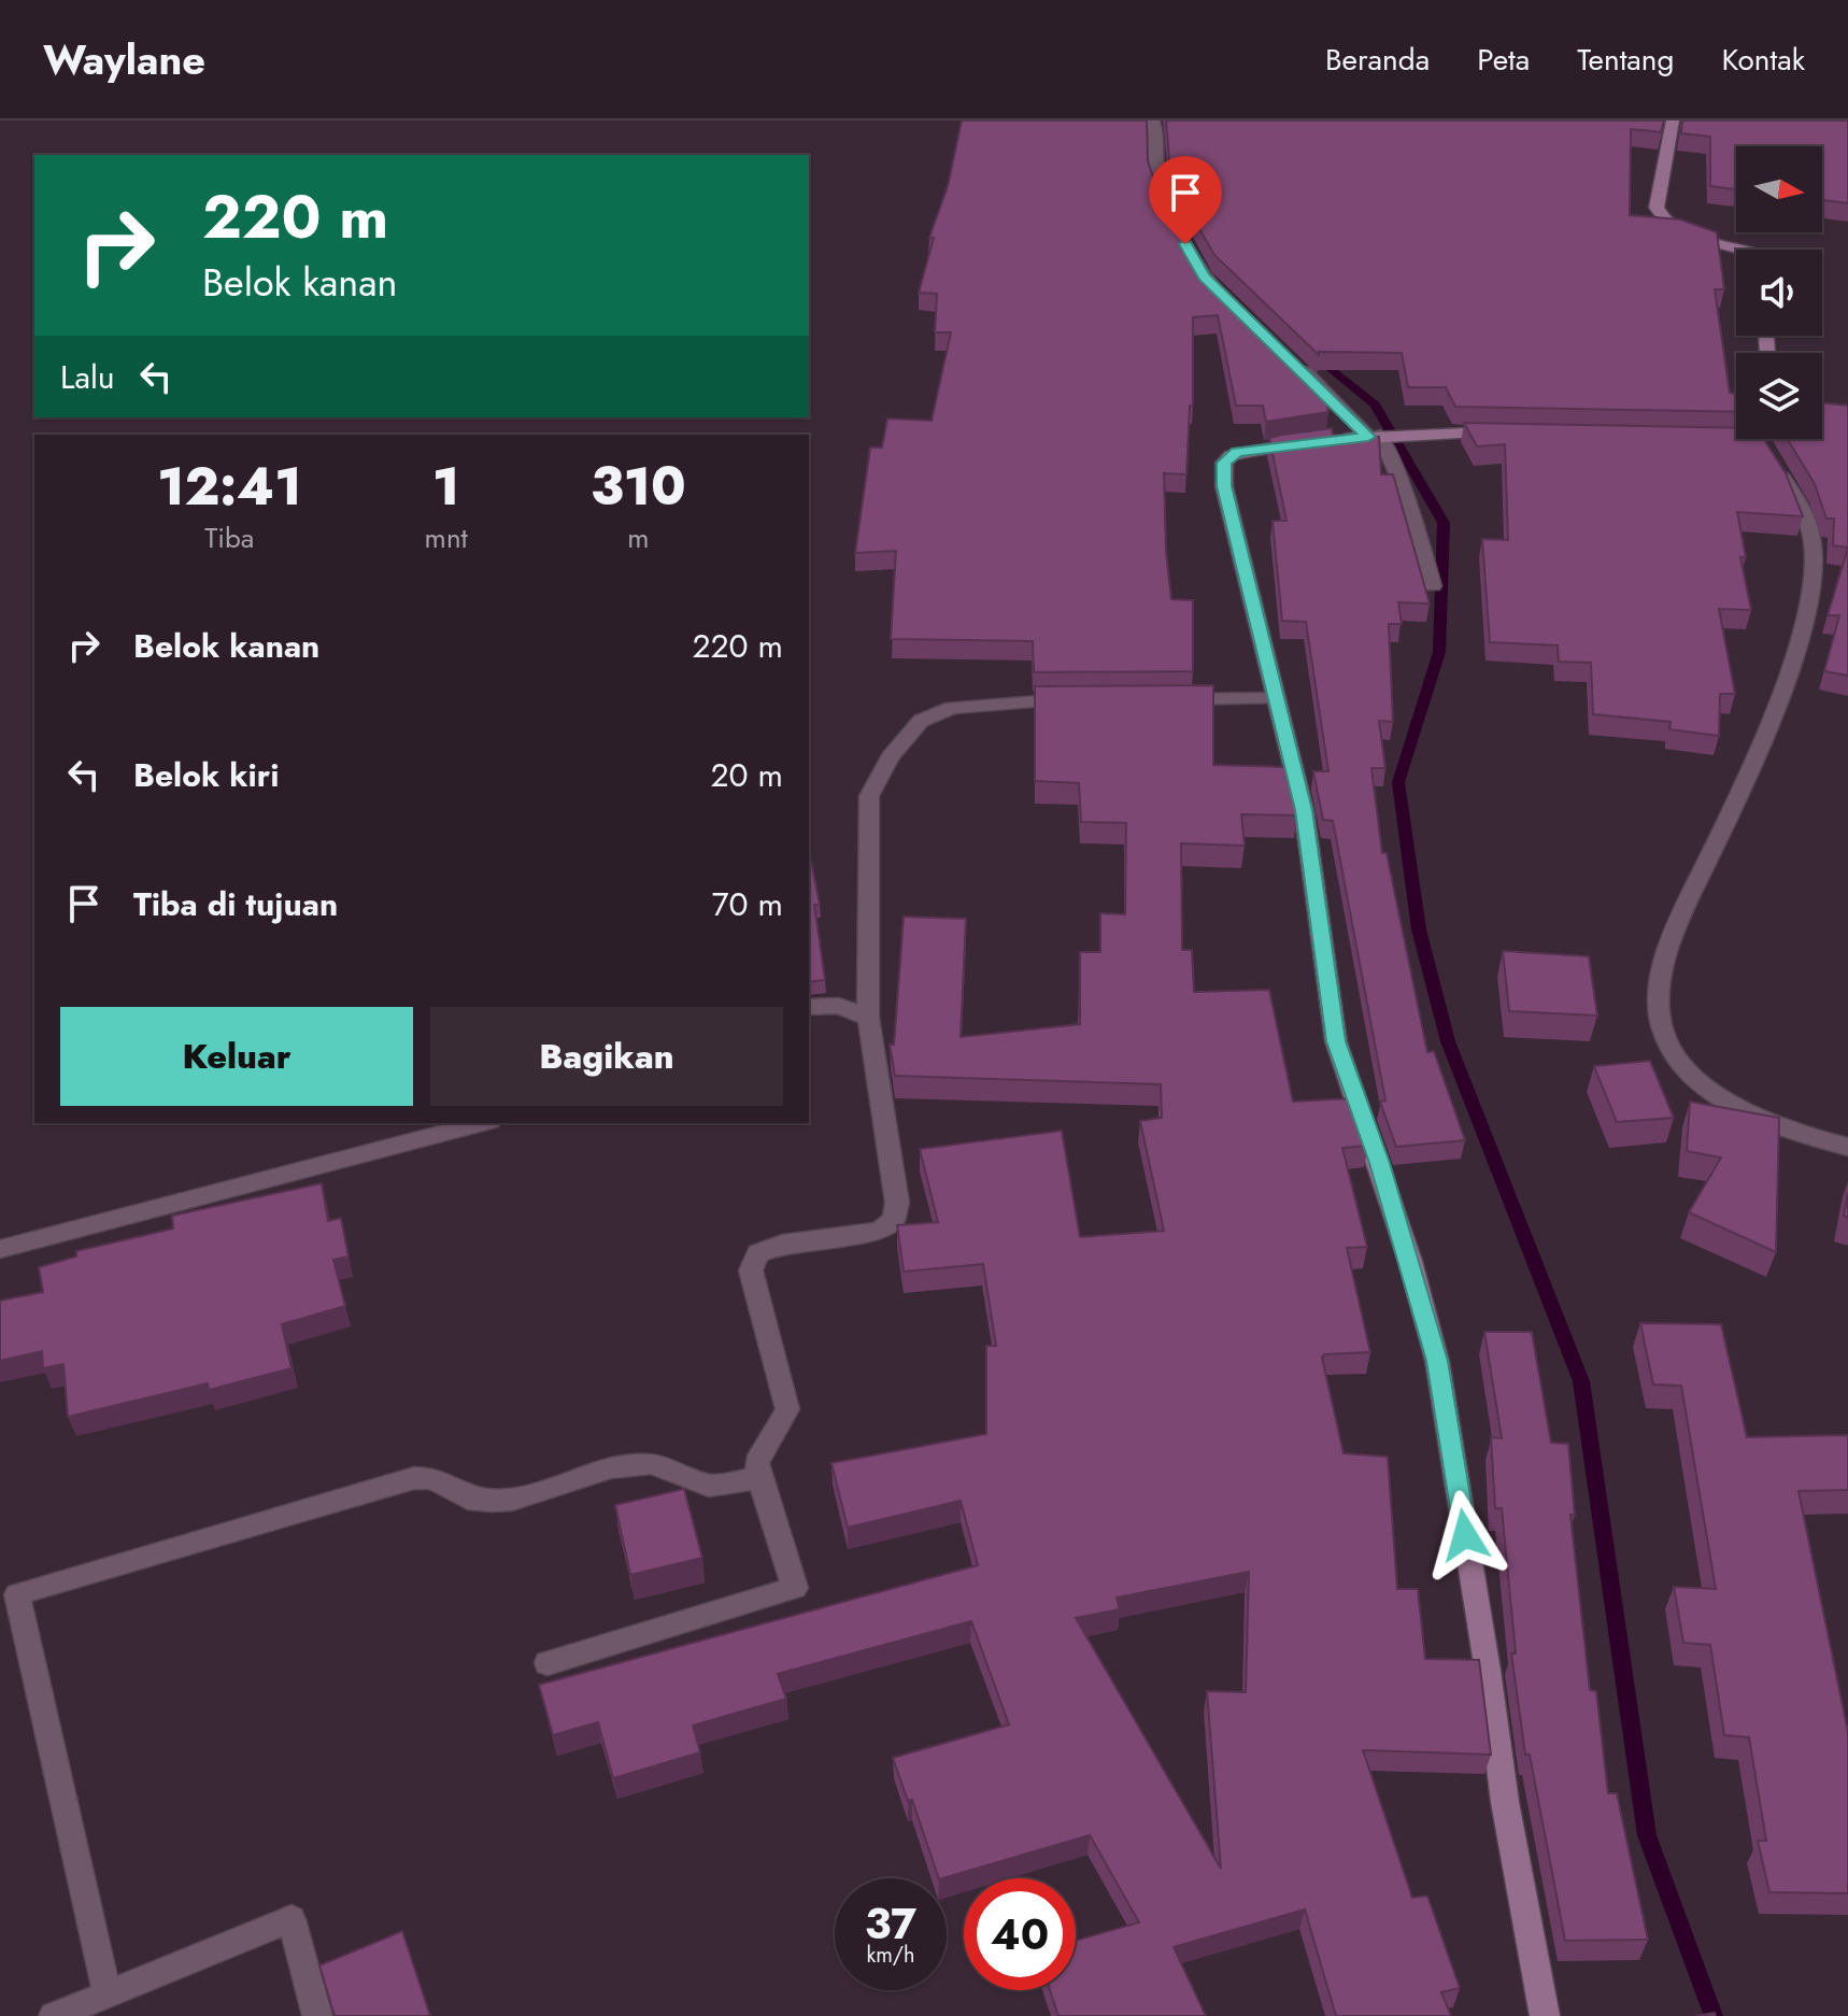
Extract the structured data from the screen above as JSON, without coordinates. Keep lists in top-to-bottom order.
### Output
{
  "north": "right",
  "page": {
    "header": "Waylane",
    "nav": [
      "Beranda",
      "Peta",
      "Tentang",
      "Kontak"
    ],
    "turn": ["220 m", "Belok kanan"],
    "then": "Lalu",
    "eta": [
      "12:41",
      "Tiba",
      "1",
      "mnt",
      "310",
      "m"
    ],
    "list": [
      {
        "name": "Belok kanan",
        "value": "220 m"
      },
      {
        "name": "Belok kiri",
        "value": "20 m"
      },
      {
        "name": "Tiba di tujuan",
        "value": "70 m"
      }
    ],
    "buttons": ["Keluar", "Bagikan"],
    "speed": "37 km/h",
    "limit": "40"
  }
}
